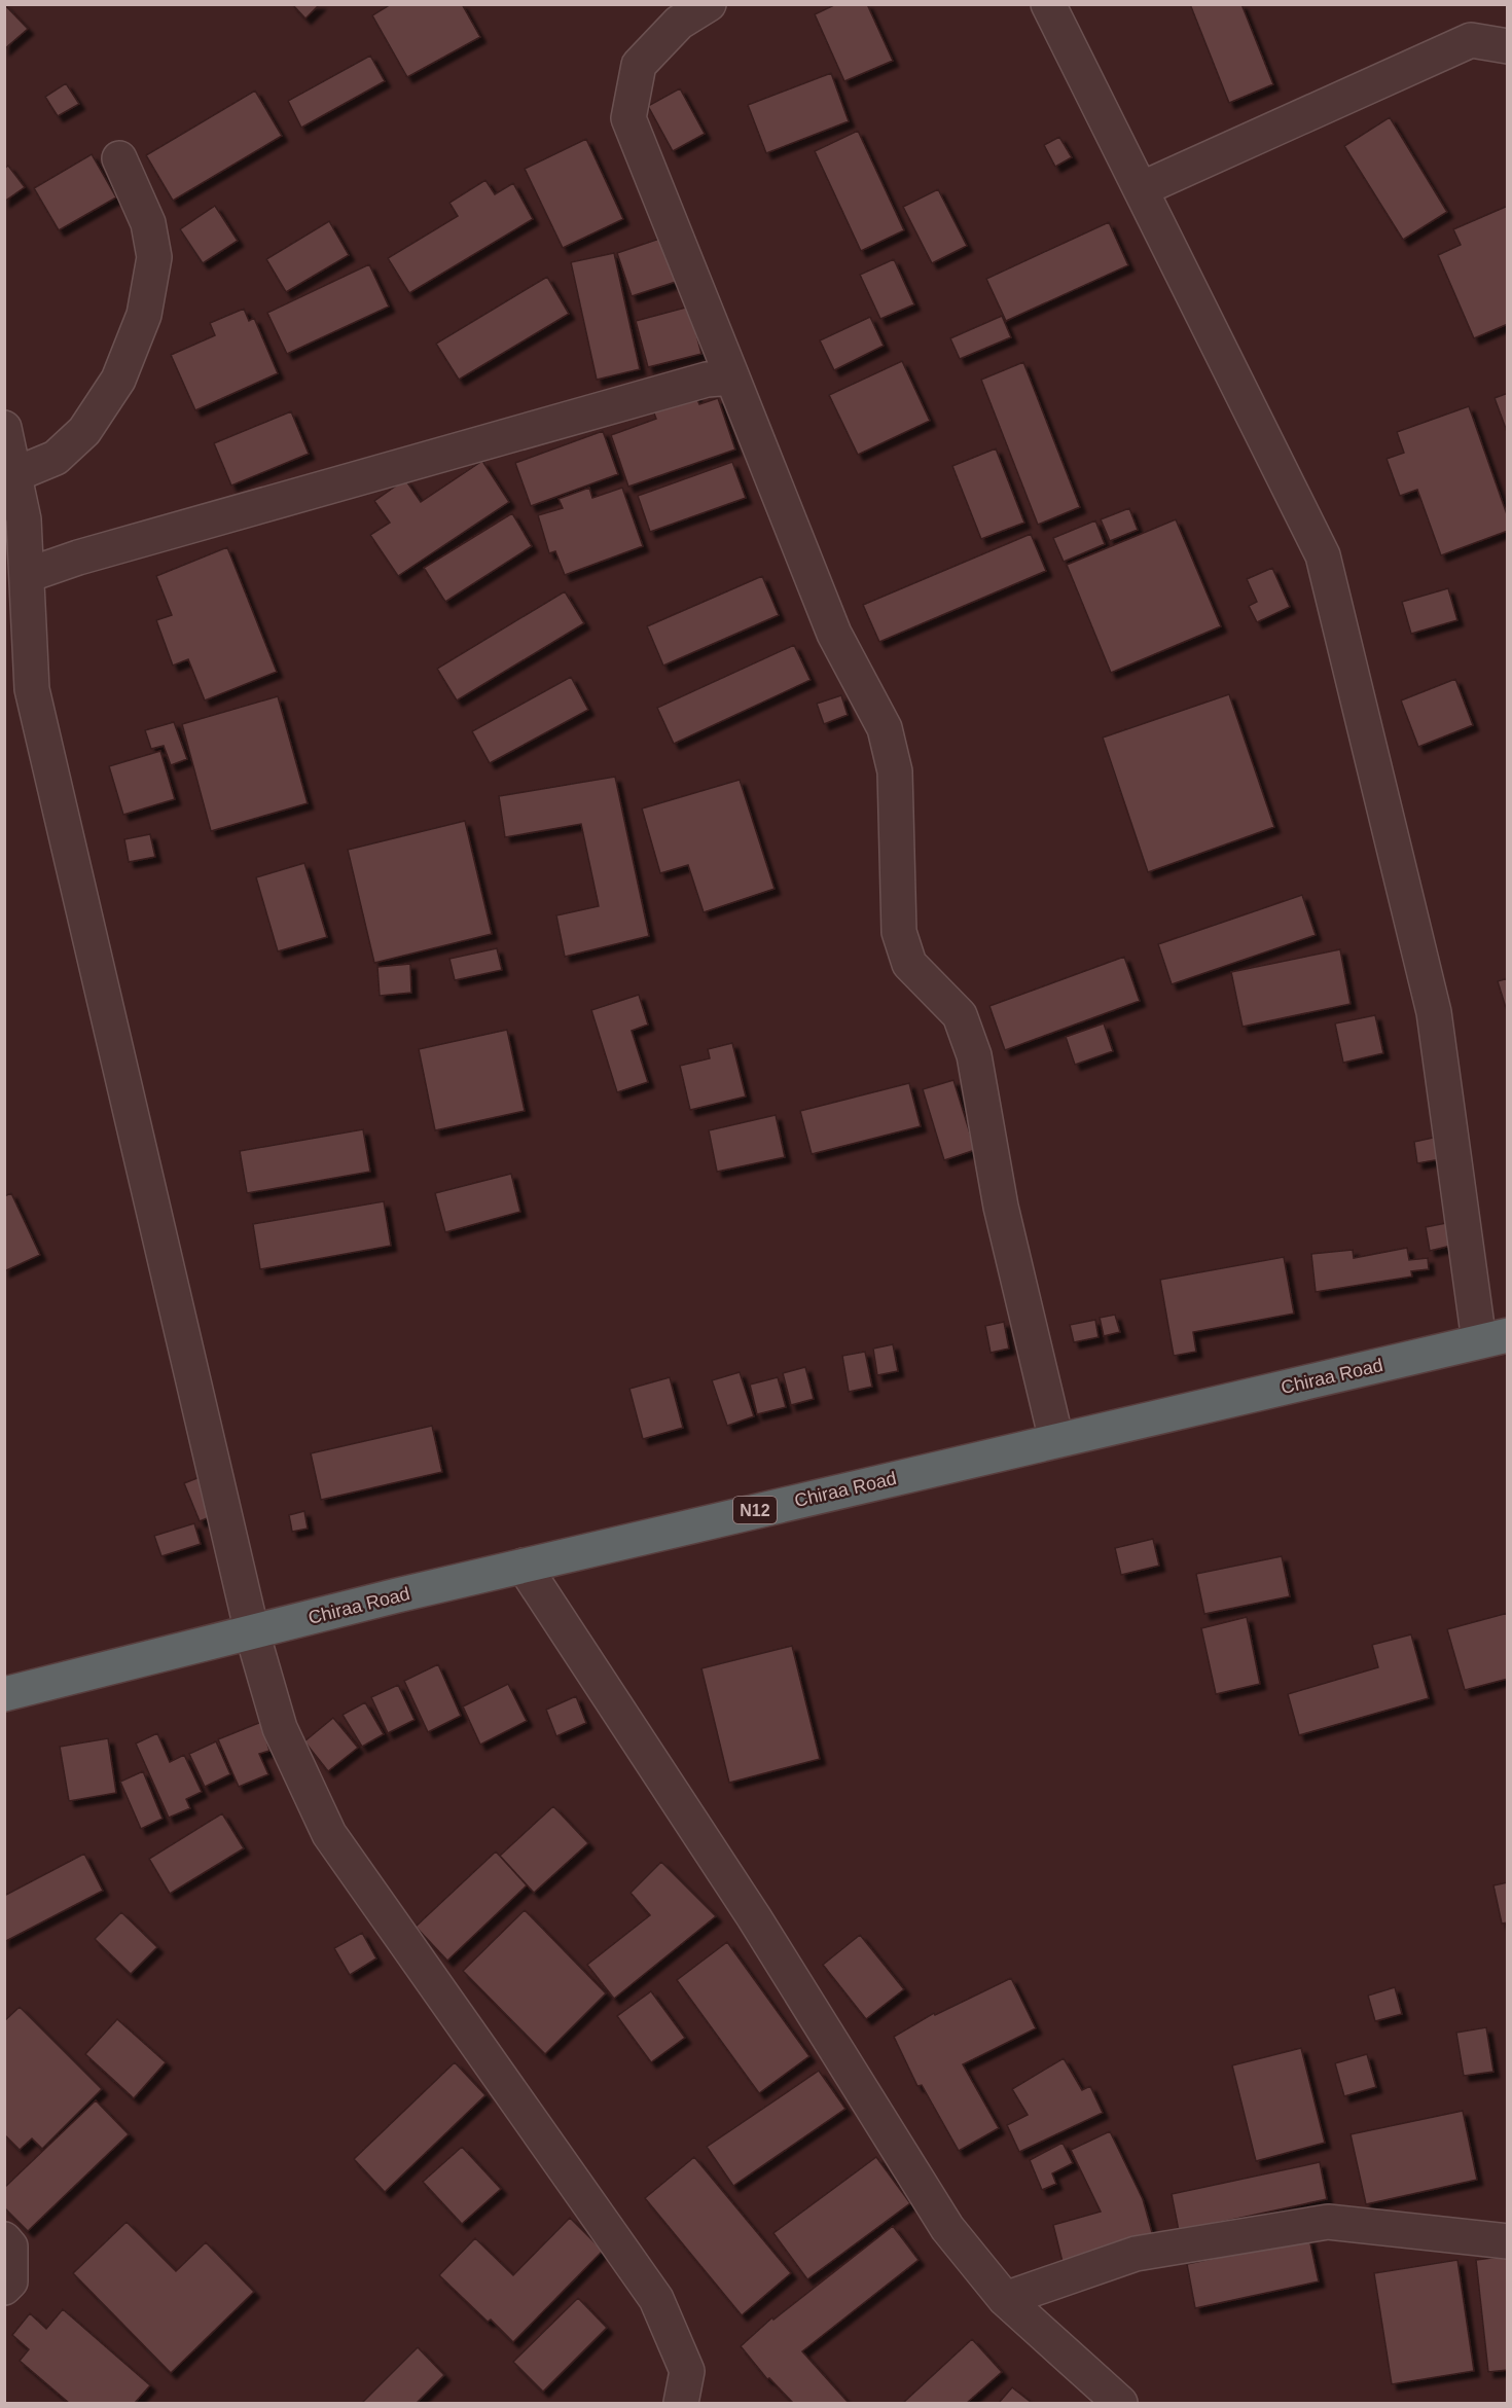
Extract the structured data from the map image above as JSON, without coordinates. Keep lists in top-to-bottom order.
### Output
{
  "streets": {
    "highway": ["Chiraa Road", "N12"]
  }
}
